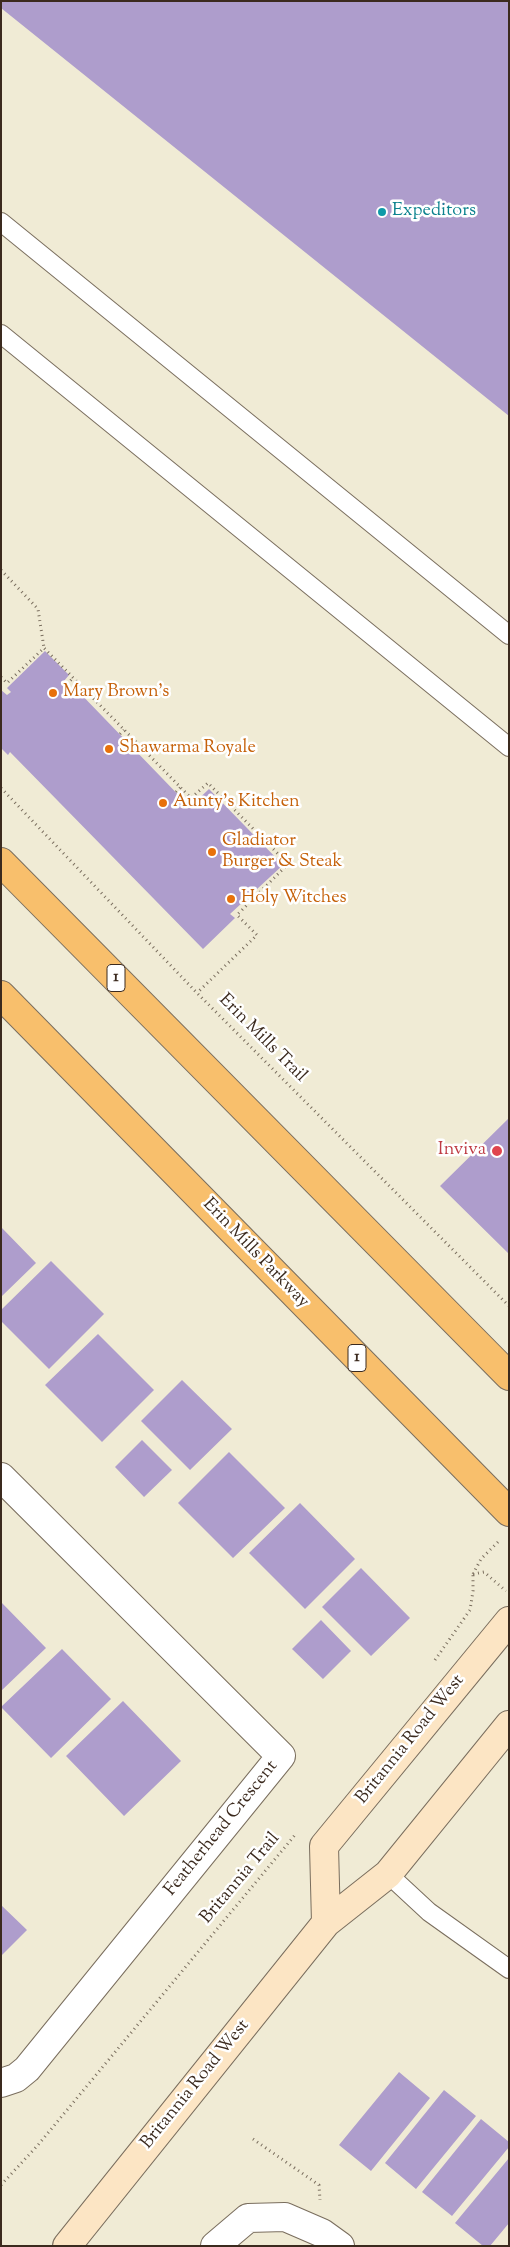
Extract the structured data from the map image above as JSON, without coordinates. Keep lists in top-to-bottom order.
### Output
{
  "streets": {
    "main road": ["1", "Erin Mills Parkway", "Britannia Road West"],
    "street": ["Featherhead Crescent"],
    "path": ["Erin Mills Trail", "Britannia Trail"]
  },
  "places": [
    "Expeditors",
    "Mary Brown's",
    "Shawarma Royale",
    "Aunty's Kitchen",
    "Gladiator Burger & Steak",
    "Holy Witches",
    "Inviva"
  ]
}
